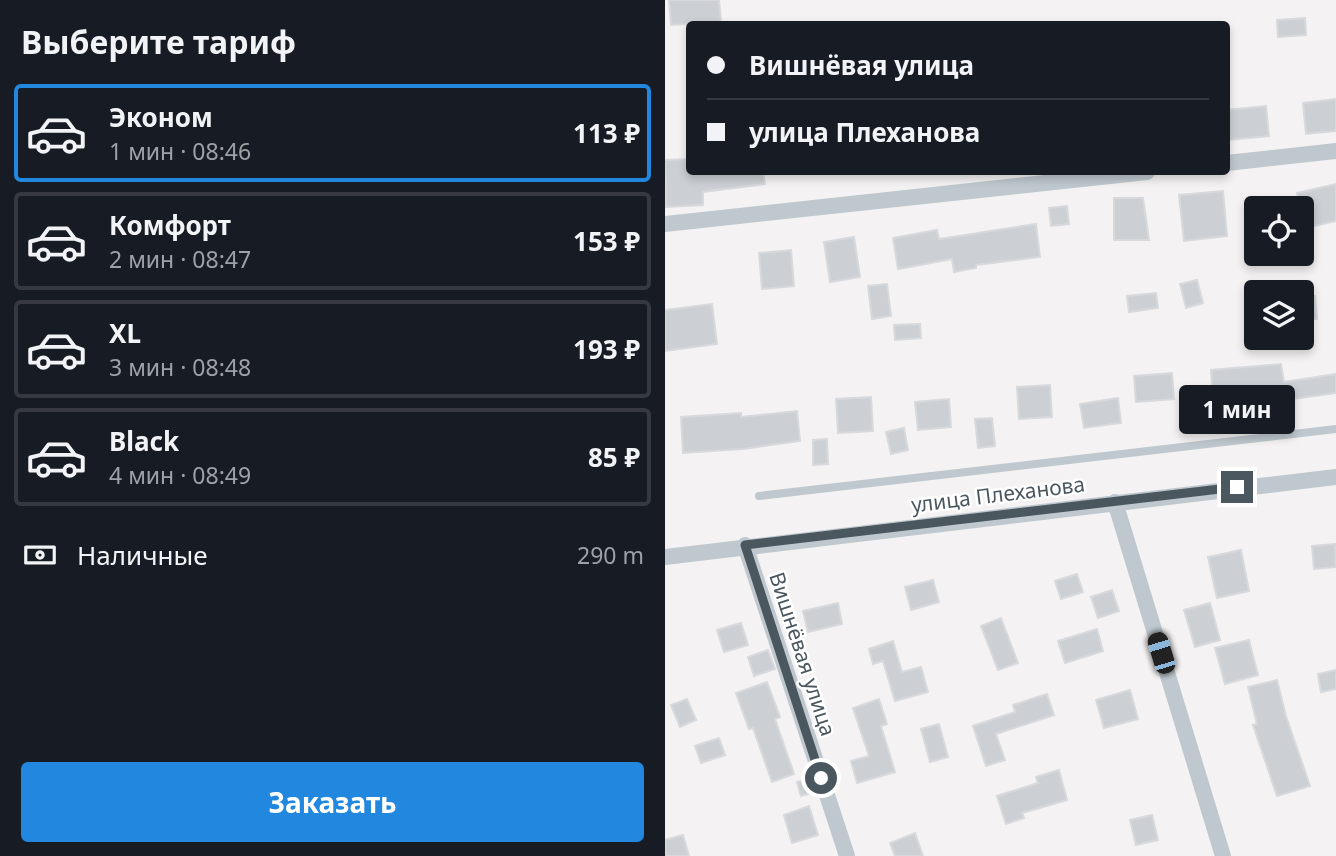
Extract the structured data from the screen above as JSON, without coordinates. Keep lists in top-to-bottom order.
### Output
{
  "streets": {
    "street": ["улица Плеханова", "Вишнёвая улица"]
  },
  "crossings": [
    ["улица Плеханова", "Вишнёвая улица"]
  ],
  "page": {
    "heading": "Выберите тариф",
    "banner": ["Вишнёвая улица", "улица Плеханова"],
    "list": [
      {
        "name": "Эконом",
        "note": "1 мин · 08:46",
        "value": "113 ₽"
      },
      {
        "name": "Комфорт",
        "note": "2 мин · 08:47",
        "value": "153 ₽"
      },
      {
        "name": "XL",
        "note": "3 мин · 08:48",
        "value": "193 ₽"
      },
      {
        "name": "Black",
        "note": "4 мин · 08:49",
        "value": "85 ₽"
      }
    ],
    "bubble": "1 мин",
    "pay": ["Наличные", "290 m"],
    "buttons": "Заказать"
  }
}
